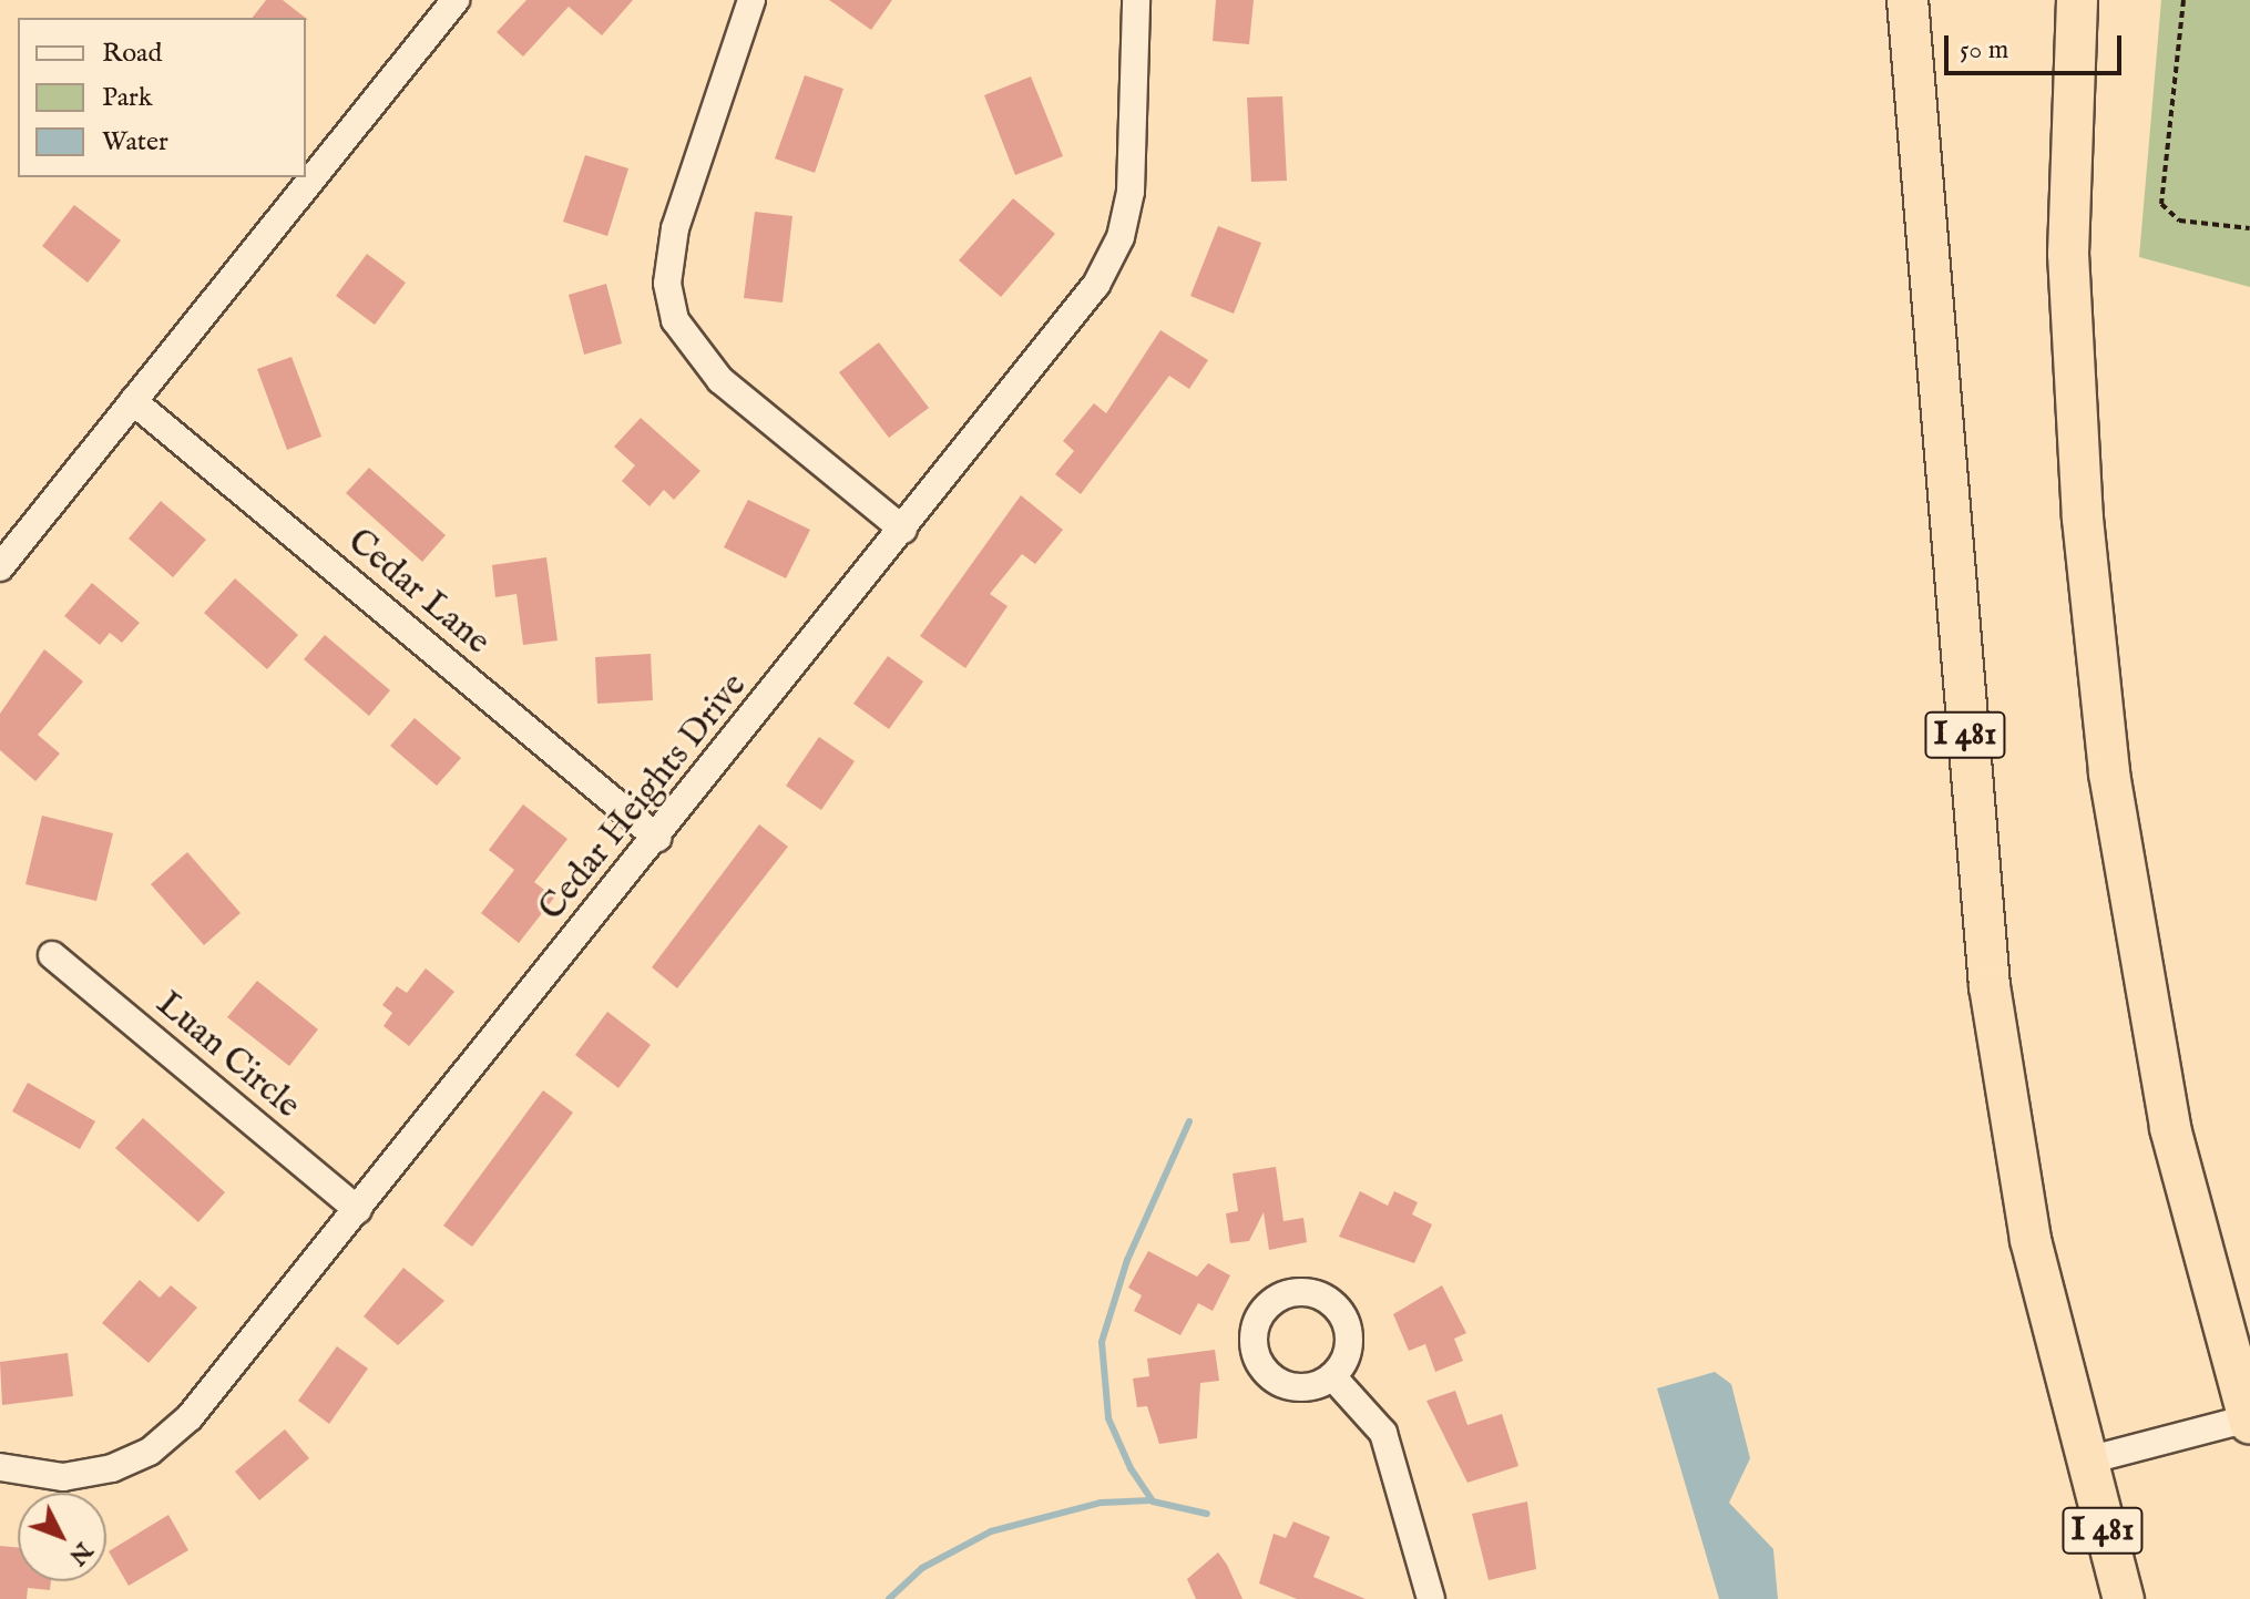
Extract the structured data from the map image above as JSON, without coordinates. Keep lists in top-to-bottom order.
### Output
{
  "streets": {
    "highway": ["I 481"],
    "street": ["Cedar Lane", "Cedar Heights Drive", "Luan Circle"]
  },
  "crossings": [
    ["Cedar Lane", "Cedar Heights Drive"],
    ["Cedar Heights Drive", "Luan Circle"]
  ],
  "legend": ["Road", "Park", "Water"],
  "scale_bar": "50 m",
  "north": "bottom right"
}
